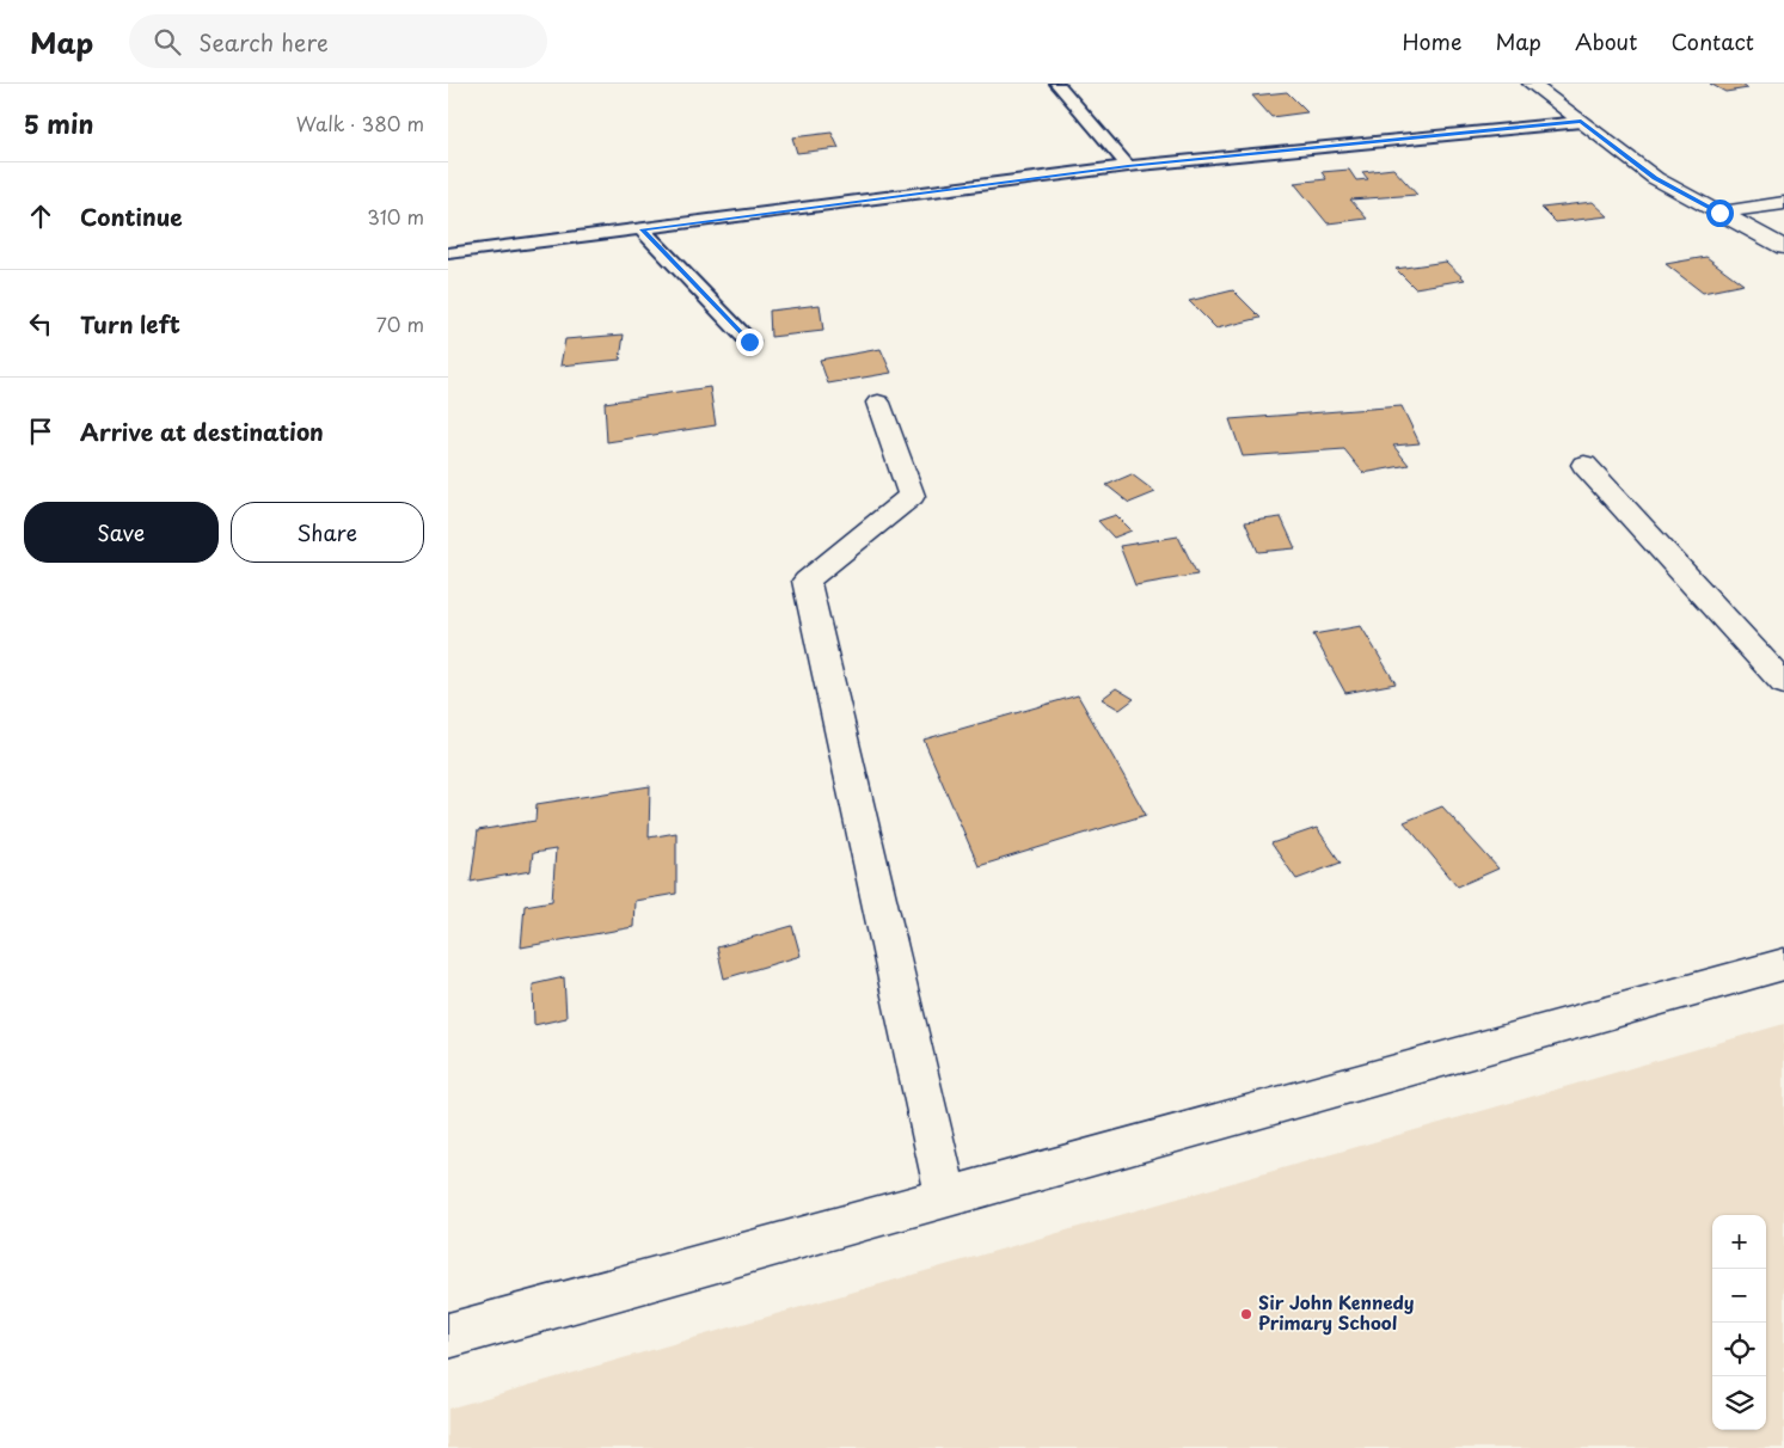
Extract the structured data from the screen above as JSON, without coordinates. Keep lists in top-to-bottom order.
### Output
{
  "places": ["Sir John Kennedy Primary School"],
  "page": {
    "header": "Map",
    "search": "Search here",
    "nav": [
      "Home",
      "Map",
      "About",
      "Contact"
    ],
    "heading": ["5 min", "Walk · 380 m"],
    "list": [
      ["Continue", "310 m"],
      ["Turn left", "70 m"],
      "Arrive at destination"
    ],
    "buttons": ["Save", "Share"],
    "map_buttons": ["+", "−"]
  }
}
